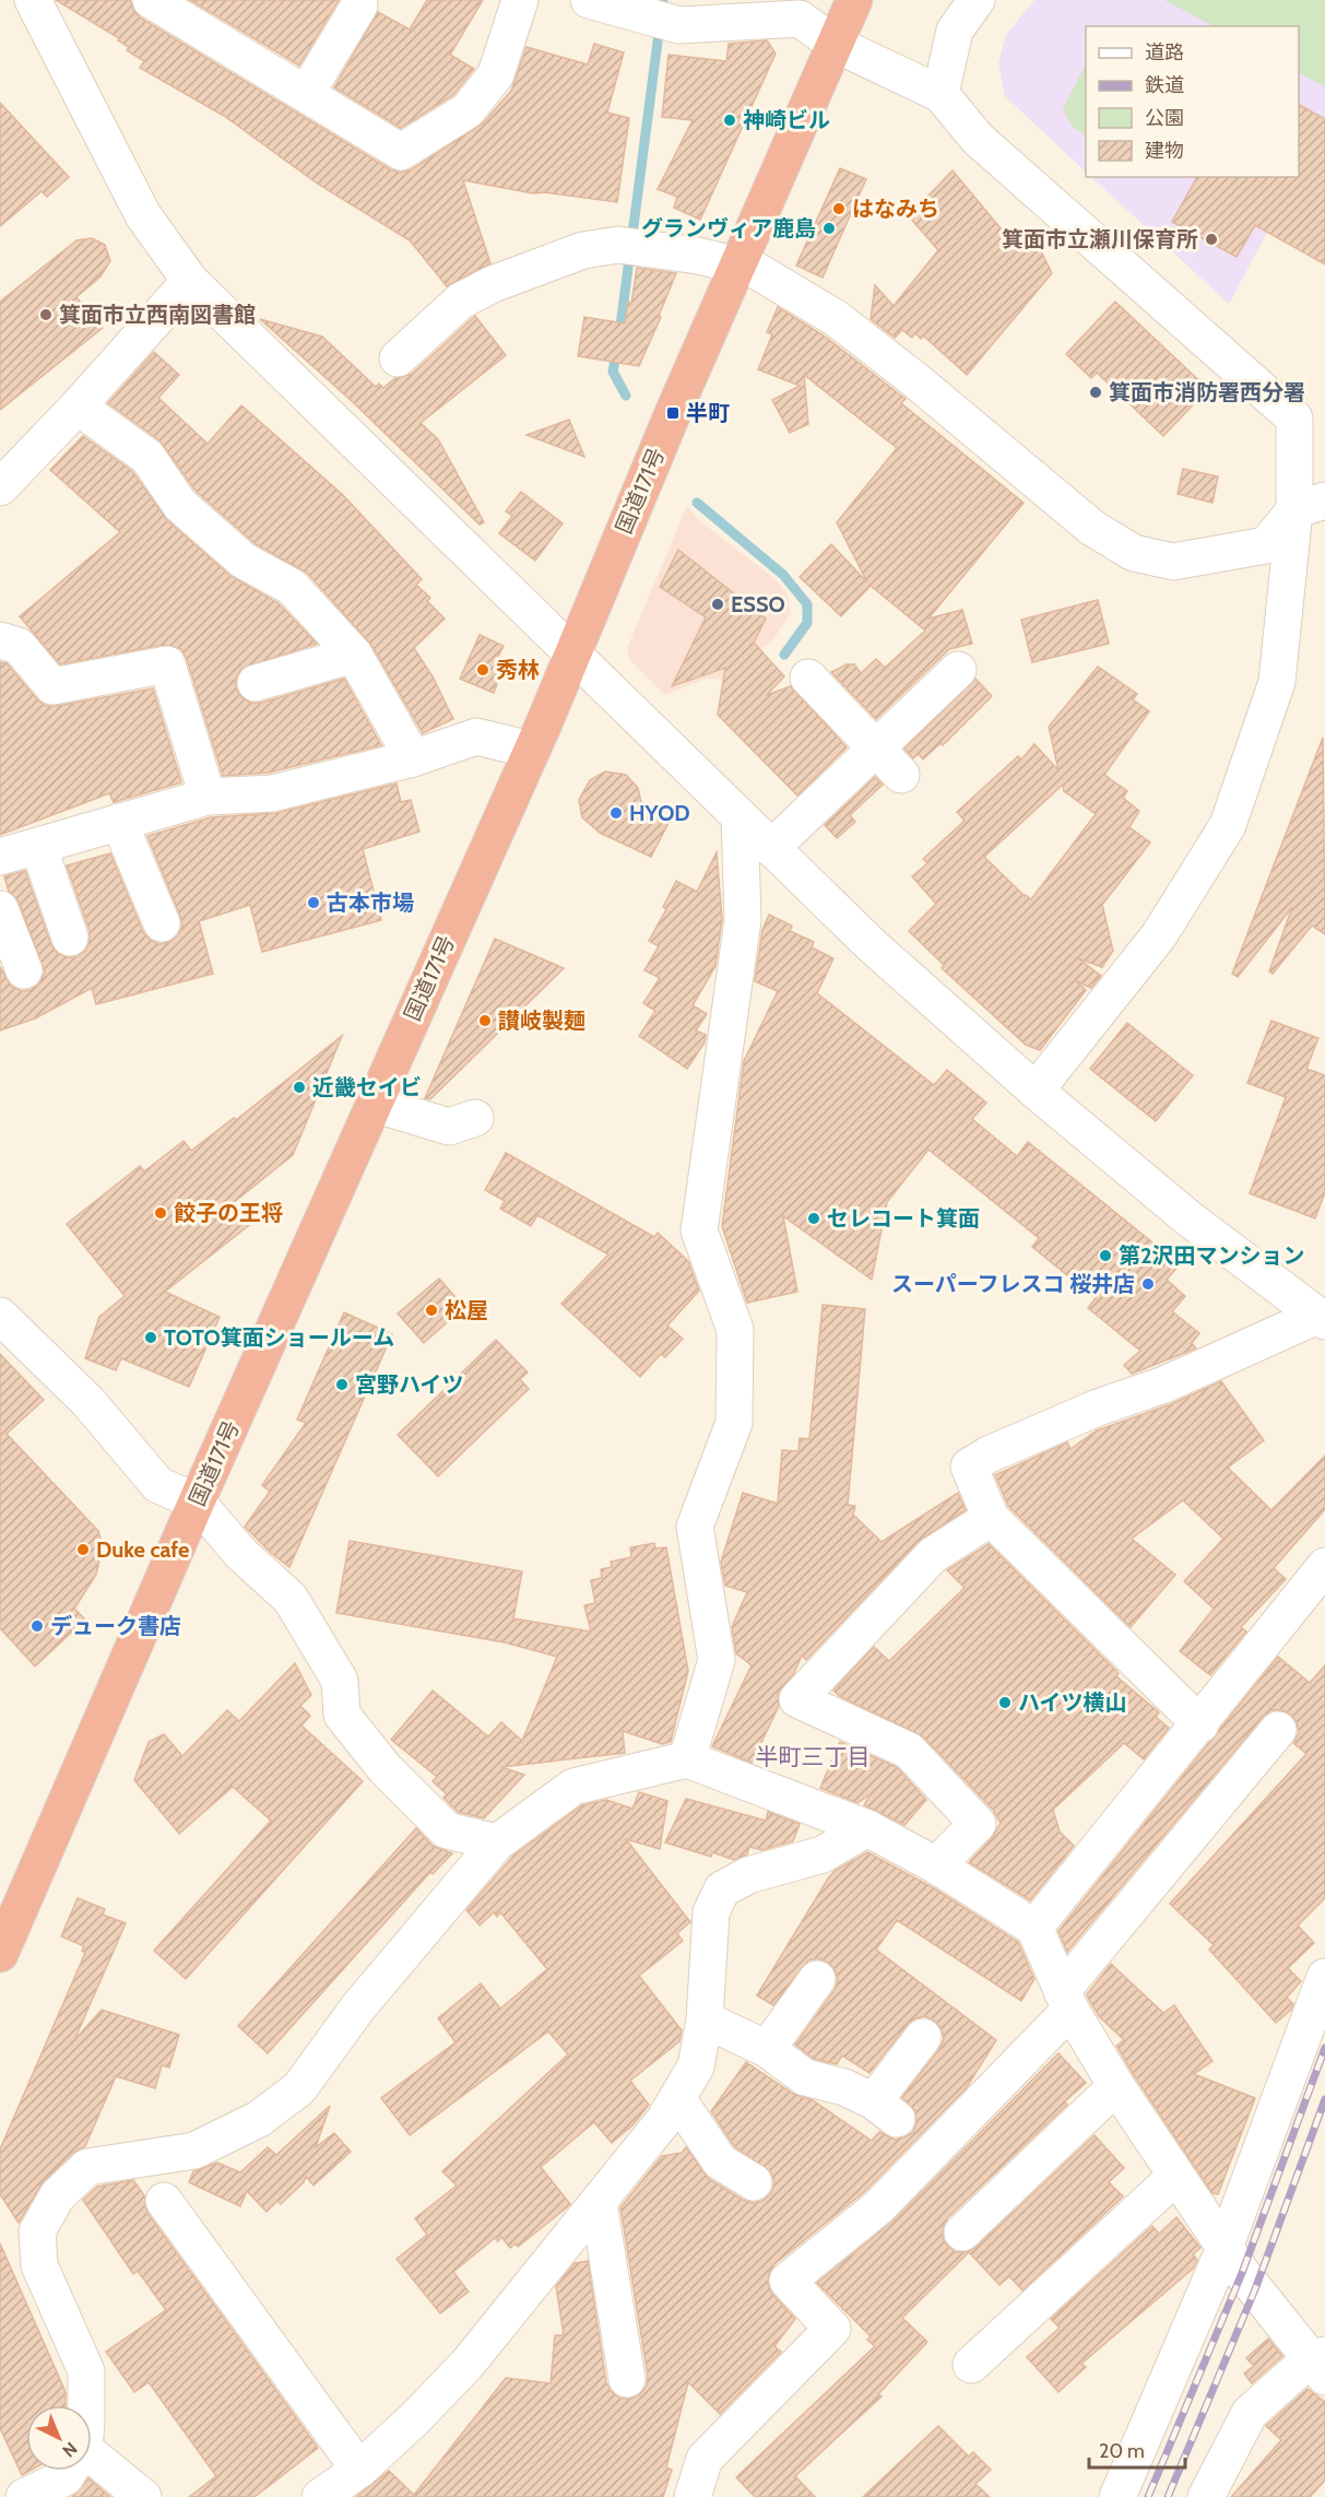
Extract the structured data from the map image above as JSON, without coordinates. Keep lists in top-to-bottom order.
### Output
{
  "streets": {
    "highway": ["国道171号"]
  },
  "districts": ["半町三丁目"],
  "places": {
    "other": [
      "神崎ビル",
      "はなみち",
      "グランヴィア鹿島",
      "箕面市立瀬川保育所",
      "箕面市立西南図書館",
      "箕面市消防署西分署",
      "ESSO",
      "秀林",
      "HYOD",
      "古本市場",
      "讃岐製麺",
      "近畿セイビ",
      "餃子の王将",
      "セレコート箕面",
      "第2沢田マンション",
      "スーパーフレスコ 桜井店",
      "松屋",
      "TOTO箕面ショールーム",
      "宮野ハイツ",
      "Duke cafe",
      "デューク書店",
      "ハイツ横山"
    ],
    "transit": ["半町"]
  },
  "legend": [
    "道路",
    "鉄道",
    "公園",
    "建物"
  ],
  "scale_bar": "20 m",
  "north": "bottom right"
}
